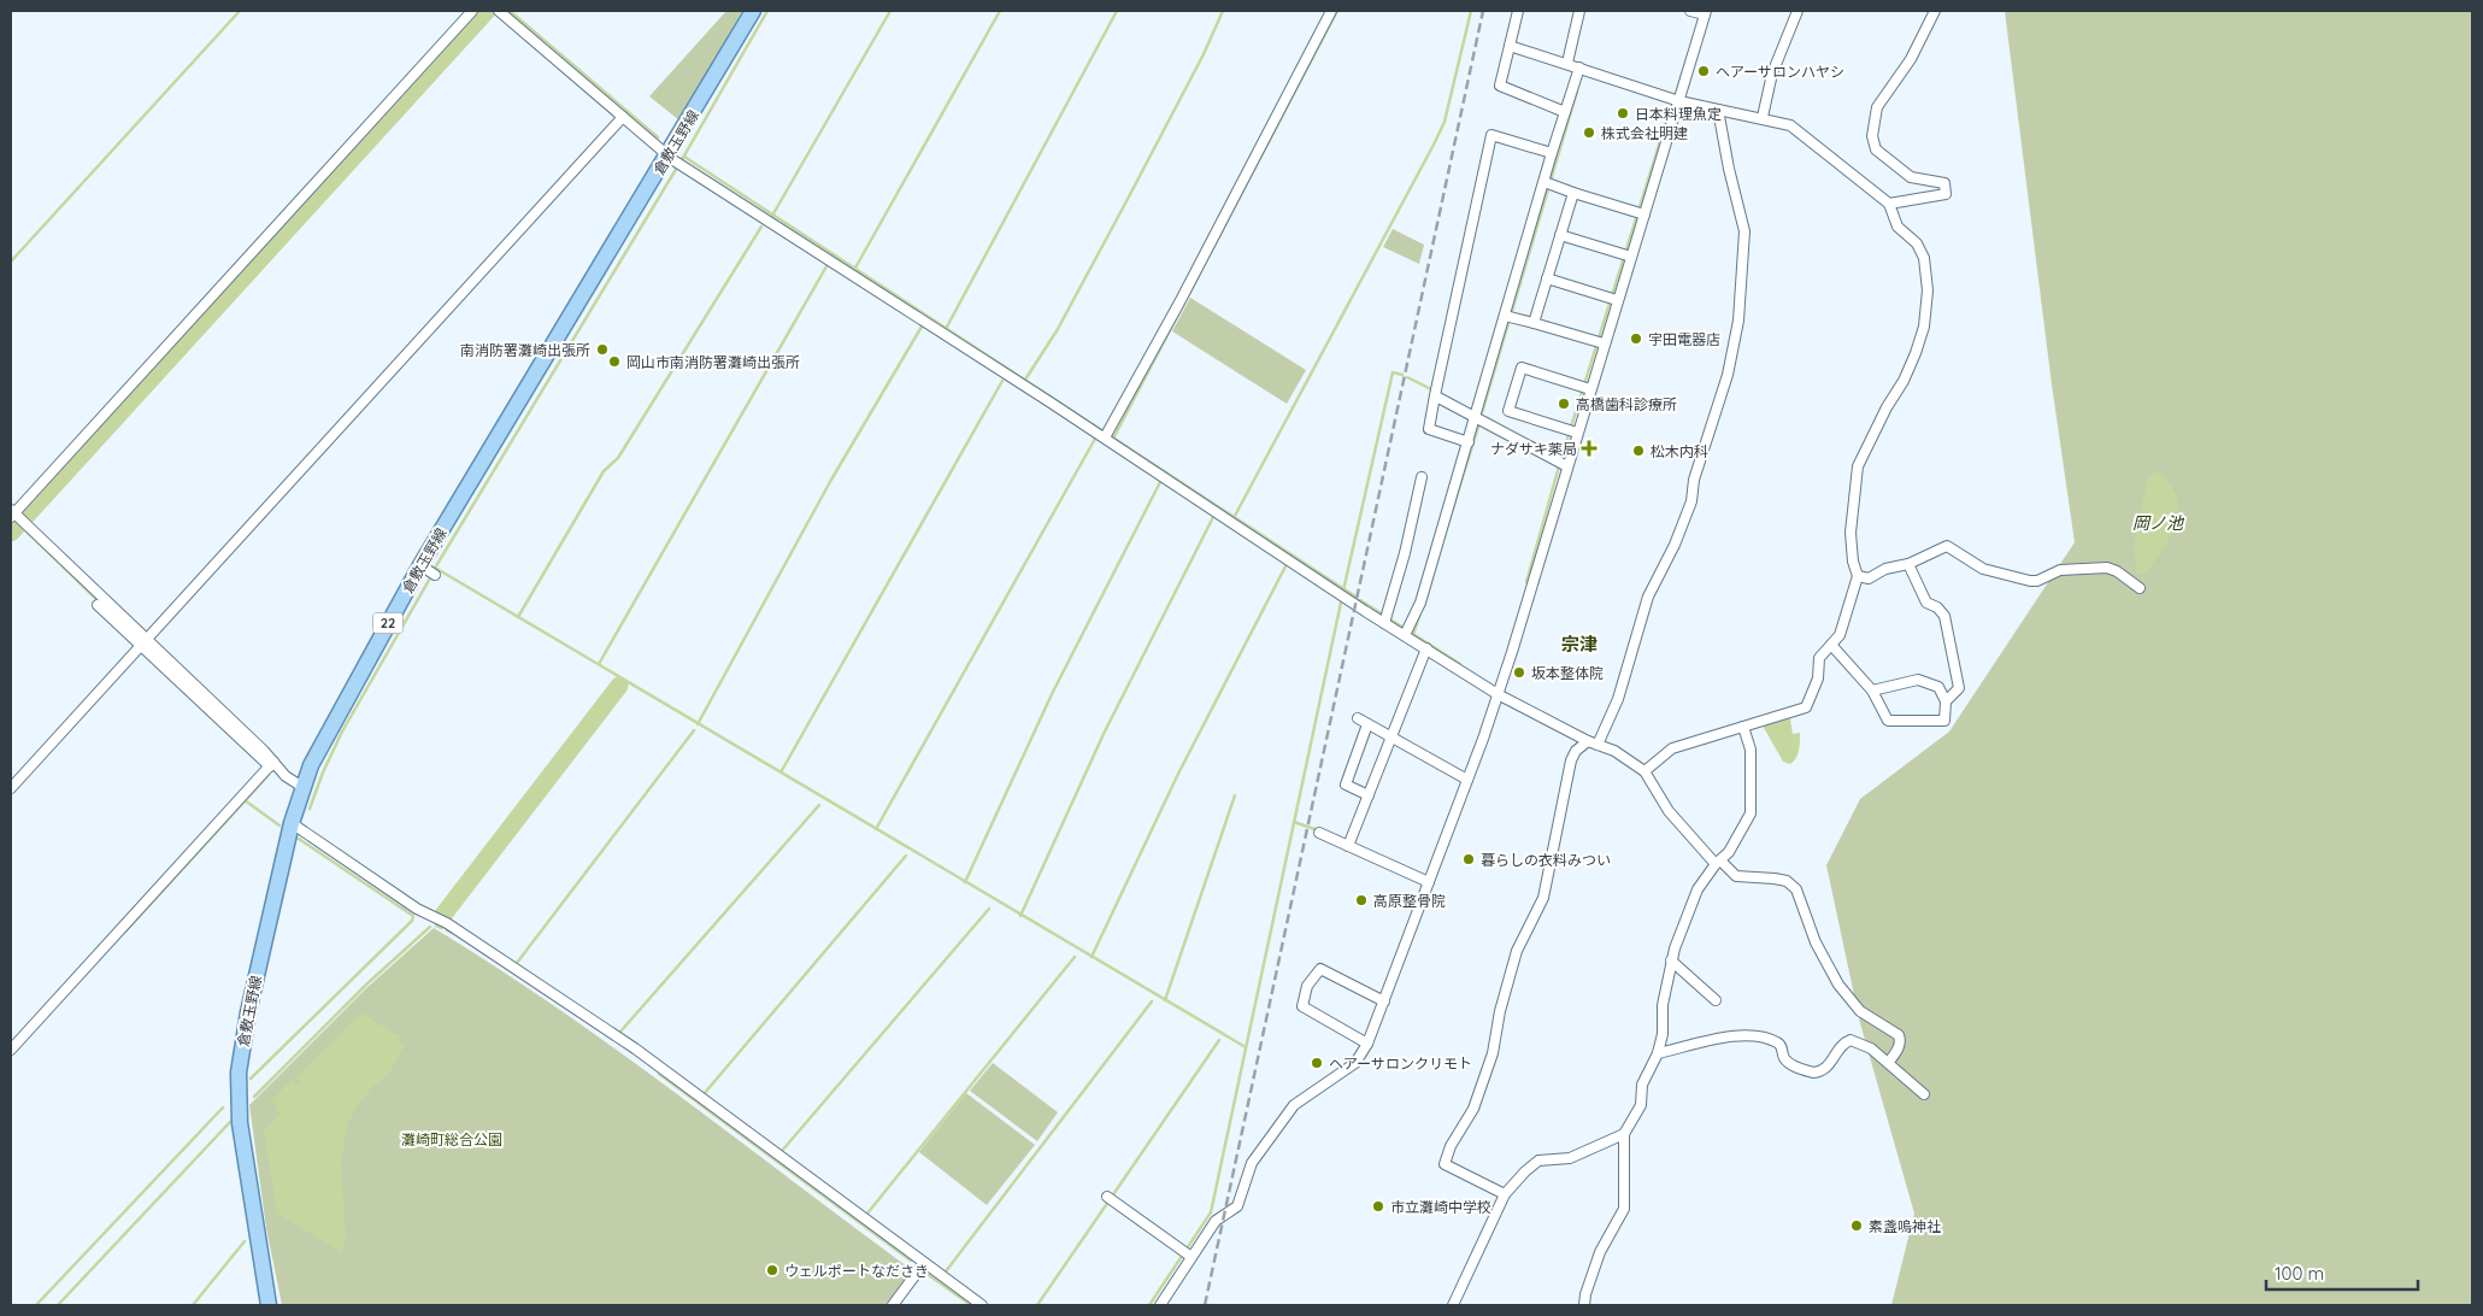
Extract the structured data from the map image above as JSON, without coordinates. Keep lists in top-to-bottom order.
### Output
{
  "streets": {
    "main road": ["倉敷玉野線", "22"]
  },
  "districts": ["宗津"],
  "water": ["岡ノ池"],
  "parks": ["灘崎町総合公園"],
  "places": {
    "other": [
      "ヘアーサロンハヤシ",
      "日本料理魚定",
      "株式会社明建",
      "宇田電器店",
      "南消防署灘崎出張所",
      "岡山市南消防署灘崎出張所",
      "高橋歯科診療所",
      "松木内科",
      "坂本整体院",
      "暮らしの衣料みつい",
      "高原整骨院",
      "ヘアーサロンクリモト",
      "市立灘崎中学校",
      "素盞嗚神社",
      "ウェルポートなださき"
    ],
    "health": ["ナダサキ薬局"]
  },
  "scale_bar": "100 m"
}
